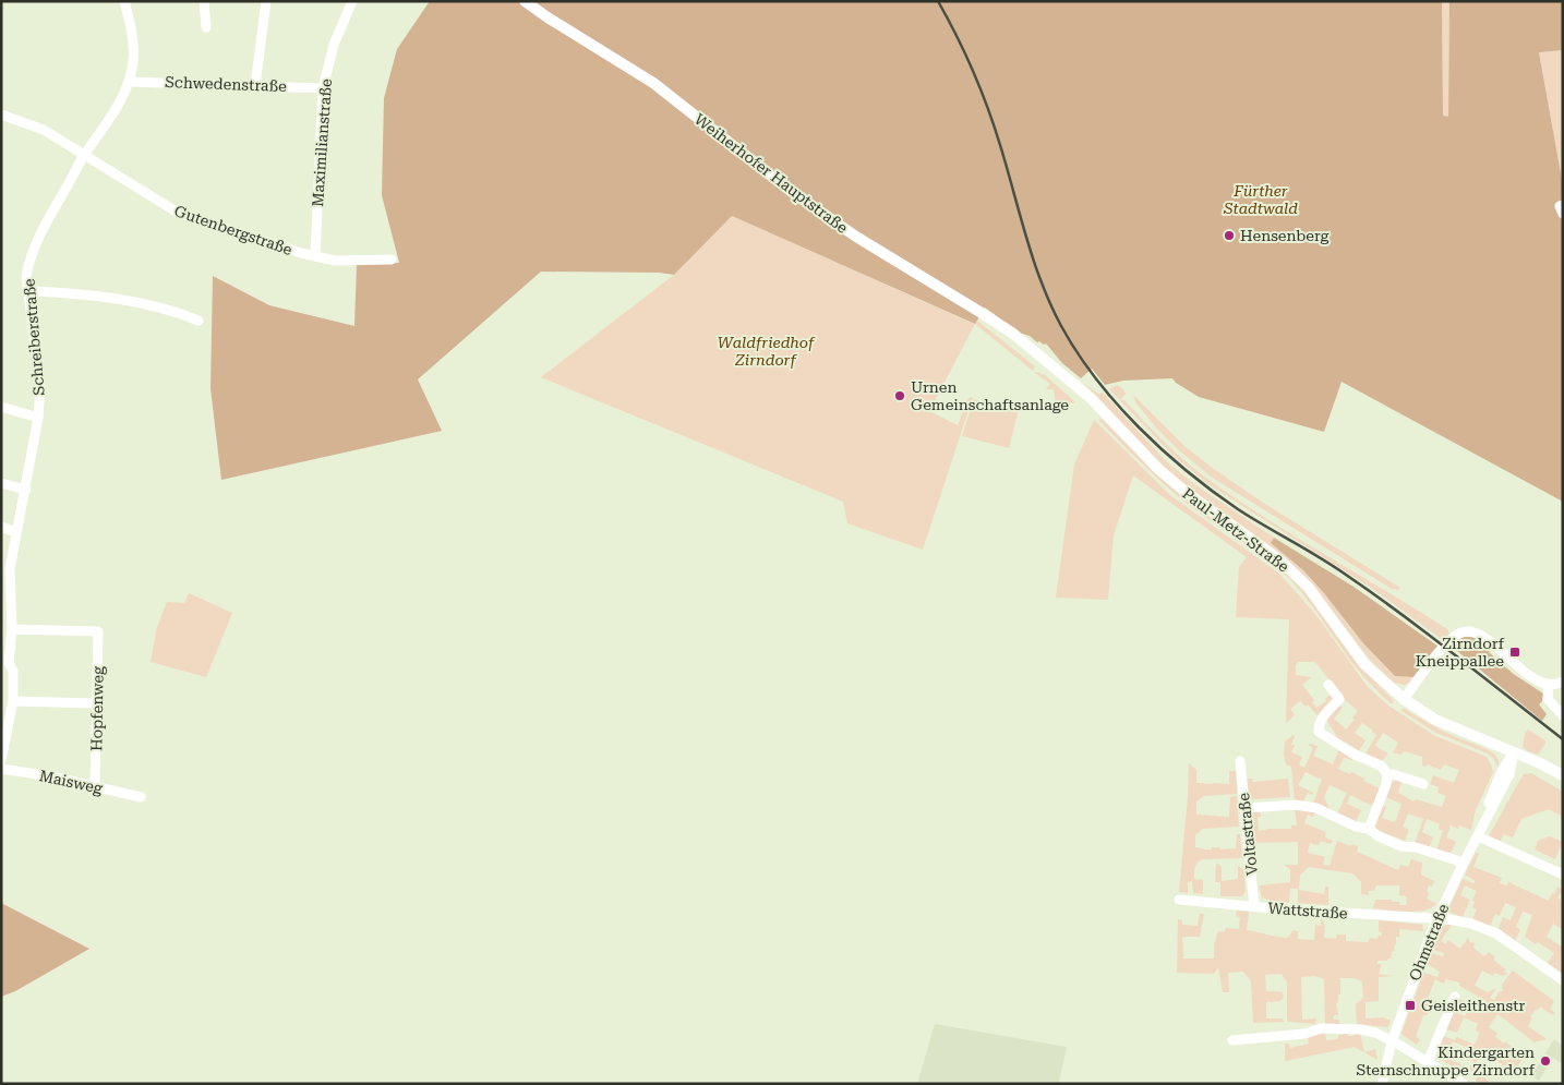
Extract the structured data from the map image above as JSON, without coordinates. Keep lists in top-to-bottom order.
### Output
{
  "streets": {
    "street": [
      "Schwedenstraße",
      "Maximilianstraße",
      "Weiherhofer Hauptstraße",
      "Gutenbergstraße",
      "Schreiberstraße",
      "Paul-Metz-Straße",
      "Hopfenweg",
      "Maisweg",
      "Voltastraße",
      "Wattstraße",
      "Ohmstraße"
    ]
  },
  "crossings": [
    ["Schwedenstraße", "Maximilianstraße"],
    ["Schwedenstraße", "Schreiberstraße"],
    ["Maximilianstraße", "Gutenbergstraße"],
    ["Weiherhofer Hauptstraße", "Paul-Metz-Straße"],
    ["Gutenbergstraße", "Schreiberstraße"],
    ["Schreiberstraße", "Hopfenweg"],
    ["Paul-Metz-Straße", "Ohmstraße"],
    ["Hopfenweg", "Maisweg"],
    ["Voltastraße", "Wattstraße"],
    ["Wattstraße", "Ohmstraße"]
  ],
  "parks": ["Fürther Stadtwald", "Waldfriedhof Zirndorf"],
  "places": {
    "other": ["Hensenberg", "Urnen Gemeinschaftsanlage", "Kindergarten Sternschnuppe Zirndorf"],
    "transit": ["Zirndorf Kneippallee", "Geisleithenstr"]
  }
}
